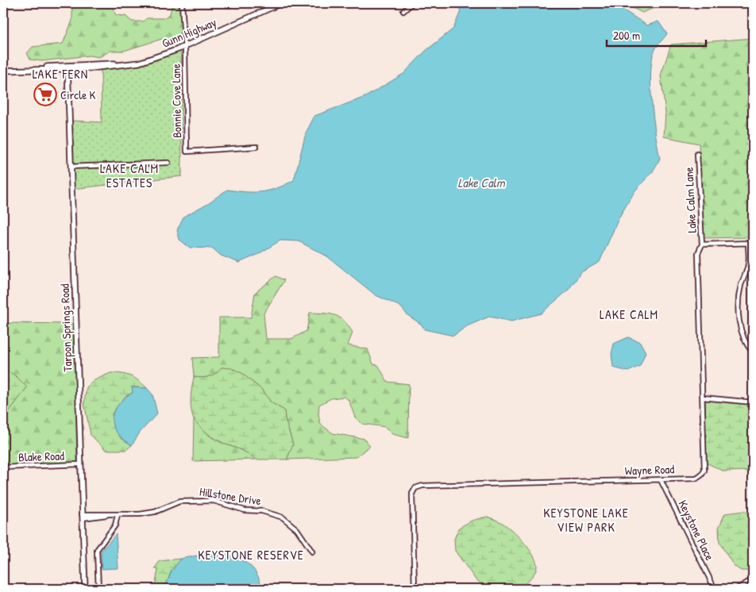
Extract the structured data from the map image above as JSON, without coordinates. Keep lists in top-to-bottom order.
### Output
{
  "streets": {
    "main road": ["Gunn Highway", "Tarpon Springs Road"],
    "street": [
      "Bonnie Cove Lane",
      "Lake Calm Lane",
      "Blake Road",
      "Wayne Road",
      "Hillstone Drive",
      "Keystone Place"
    ]
  },
  "crossings": [
    ["Gunn Highway", "Bonnie Cove Lane"],
    ["Gunn Highway", "Tarpon Springs Road"],
    ["Lake Calm Lane", "Wayne Road"],
    ["Tarpon Springs Road", "Blake Road"],
    ["Tarpon Springs Road", "Hillstone Drive"],
    ["Wayne Road", "Keystone Place"]
  ],
  "districts": [
    "LAKE FERN",
    "LAKE CALM ESTATES",
    "LAKE CALM",
    "KEYSTONE LAKE VIEW PARK",
    "KEYSTONE RESERVE"
  ],
  "water": ["Lake Calm"],
  "places": {
    "supermarket": ["Circle K"]
  },
  "scale_bar": "200 m"
}
